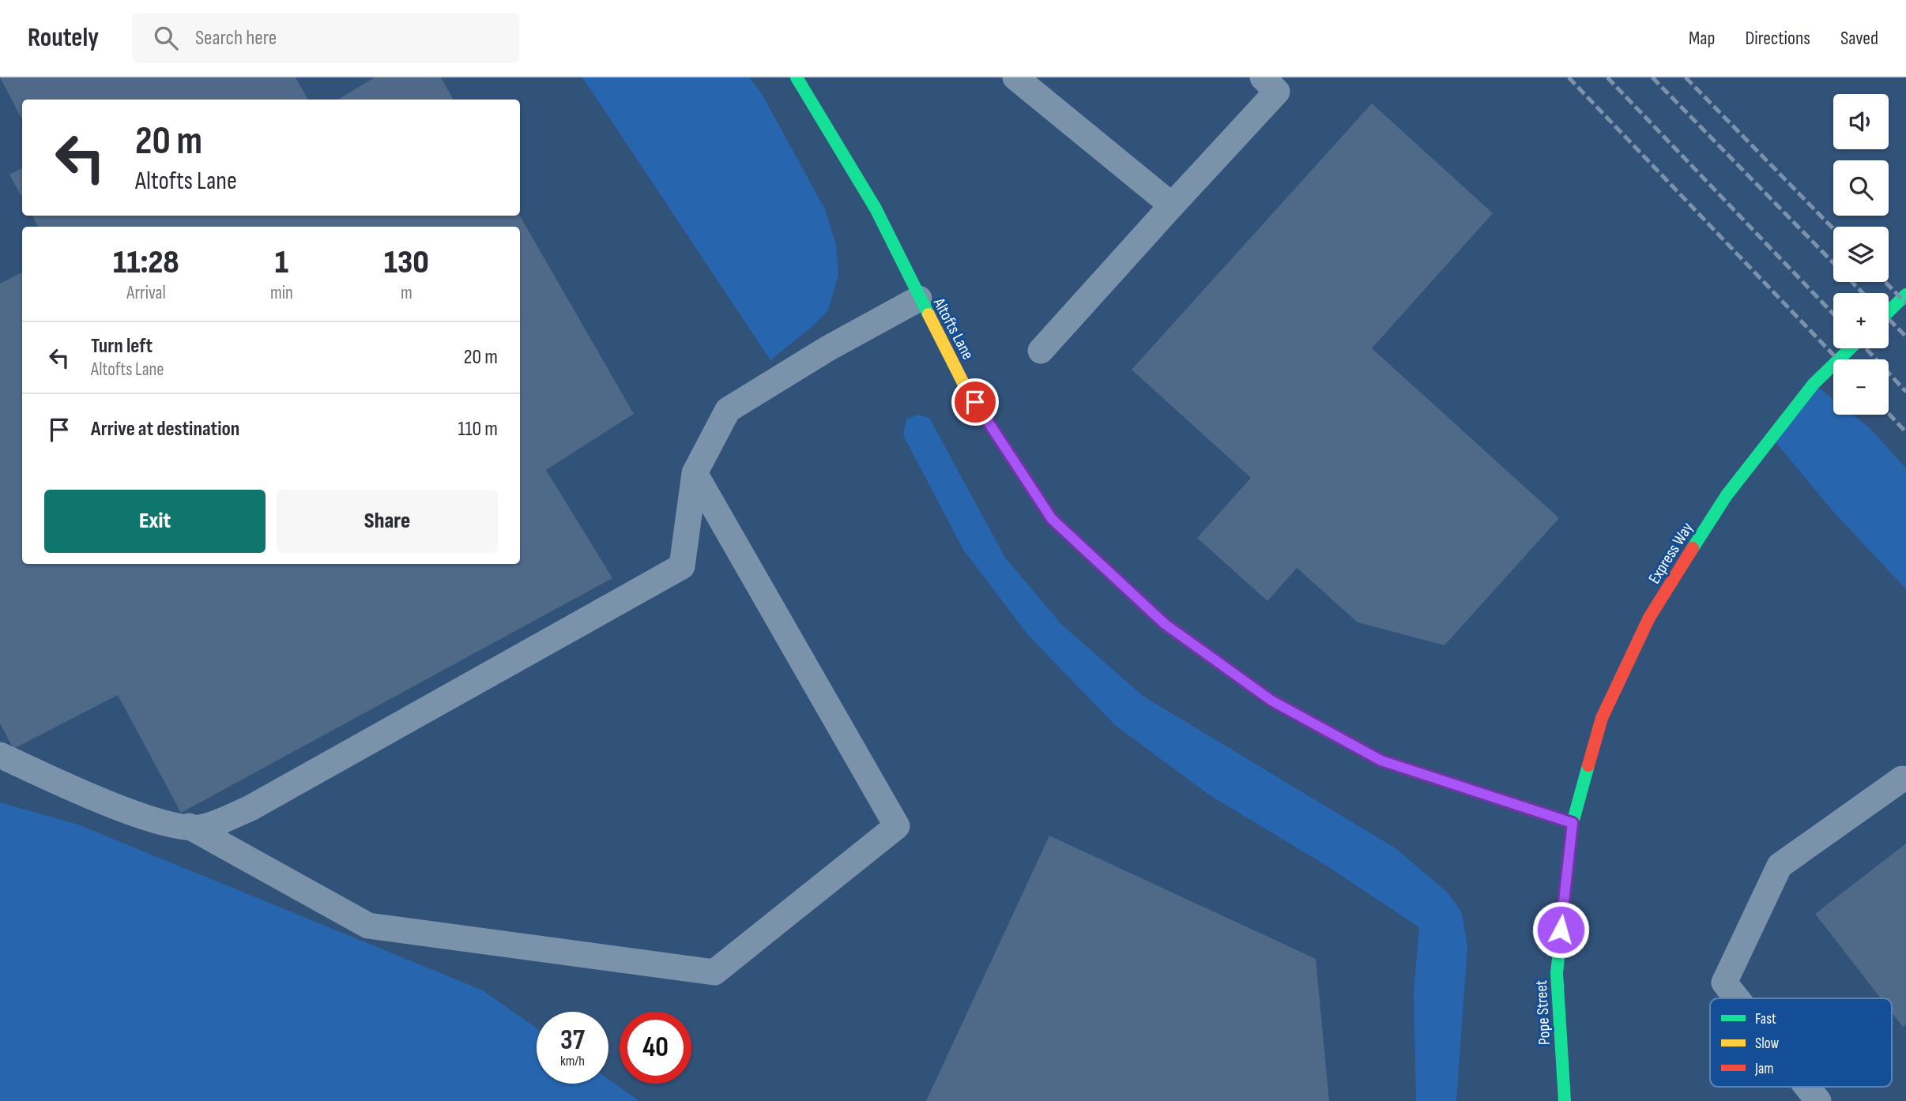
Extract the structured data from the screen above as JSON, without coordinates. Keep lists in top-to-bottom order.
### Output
{
  "streets": {
    "street": ["Altofts Lane", "Express Way", "Pope Street"]
  },
  "crossings": [
    ["Altofts Lane", "Express Way"],
    ["Altofts Lane", "Pope Street"],
    ["Express Way", "Pope Street"]
  ],
  "legend": ["Fast", "Slow", "Jam"],
  "page": {
    "header": "Routely",
    "search": "Search here",
    "nav": ["Map", "Directions", "Saved"],
    "map_buttons": ["+", "−"],
    "turn": ["20 m", "Altofts Lane"],
    "eta": [
      "11:28",
      "Arrival",
      "1",
      "min",
      "130",
      "m"
    ],
    "list": [
      {
        "name": "Turn left",
        "note": "Altofts Lane",
        "value": "20 m"
      },
      {
        "name": "Arrive at destination",
        "value": "110 m"
      }
    ],
    "buttons": ["Exit", "Share"],
    "speed": "37 km/h",
    "limit": "40"
  }
}
